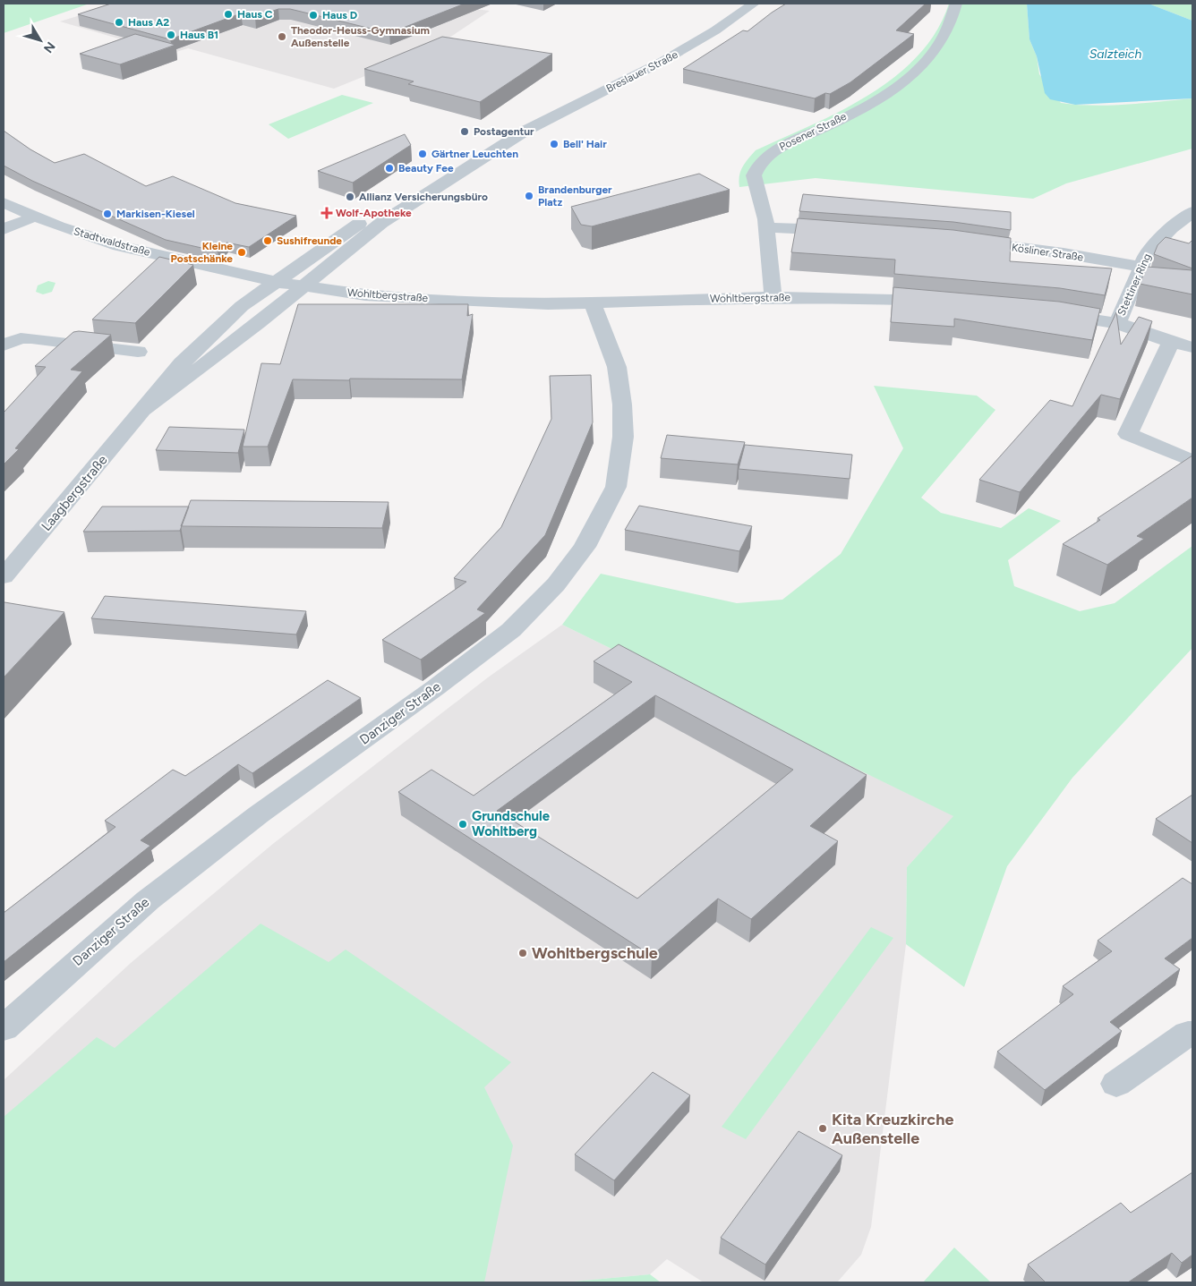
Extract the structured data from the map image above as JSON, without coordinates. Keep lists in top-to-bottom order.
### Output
{
  "streets": {
    "street": [
      "Breslauer Straße",
      "Posener Straße",
      "Stadtwaldstraße",
      "Kösliner Straße",
      "Stettiner Ring",
      "Wohltbergstraße",
      "Laagbergstraße",
      "Danziger Straße"
    ]
  },
  "crossings": [
    ["Posener Straße", "Wohltbergstraße"],
    ["Stadtwaldstraße", "Wohltbergstraße"],
    ["Stadtwaldstraße", "Laagbergstraße"],
    ["Kösliner Straße", "Stettiner Ring"],
    ["Wohltbergstraße", "Laagbergstraße"],
    ["Wohltbergstraße", "Danziger Straße"]
  ],
  "water": ["Salzteich"],
  "places": {
    "other": [
      "Haus C",
      "Haus D",
      "Haus A2",
      "Haus B1",
      "Theodor-Heuss-Gymnasium Außenstelle",
      "Postagentur",
      "Bell' Hair",
      "Gärtner Leuchten",
      "Beauty Fee",
      "Brandenburger Platz",
      "Allianz Versicherungsbüro",
      "Markisen-Kiesel",
      "Sushifreunde",
      "Kleine Postschänke",
      "Grundschule Wohltberg",
      "Wohltbergschule",
      "Kita Kreuzkirche Außenstelle"
    ],
    "health": ["Wolf-Apotheke"]
  },
  "north": "bottom right"
}
